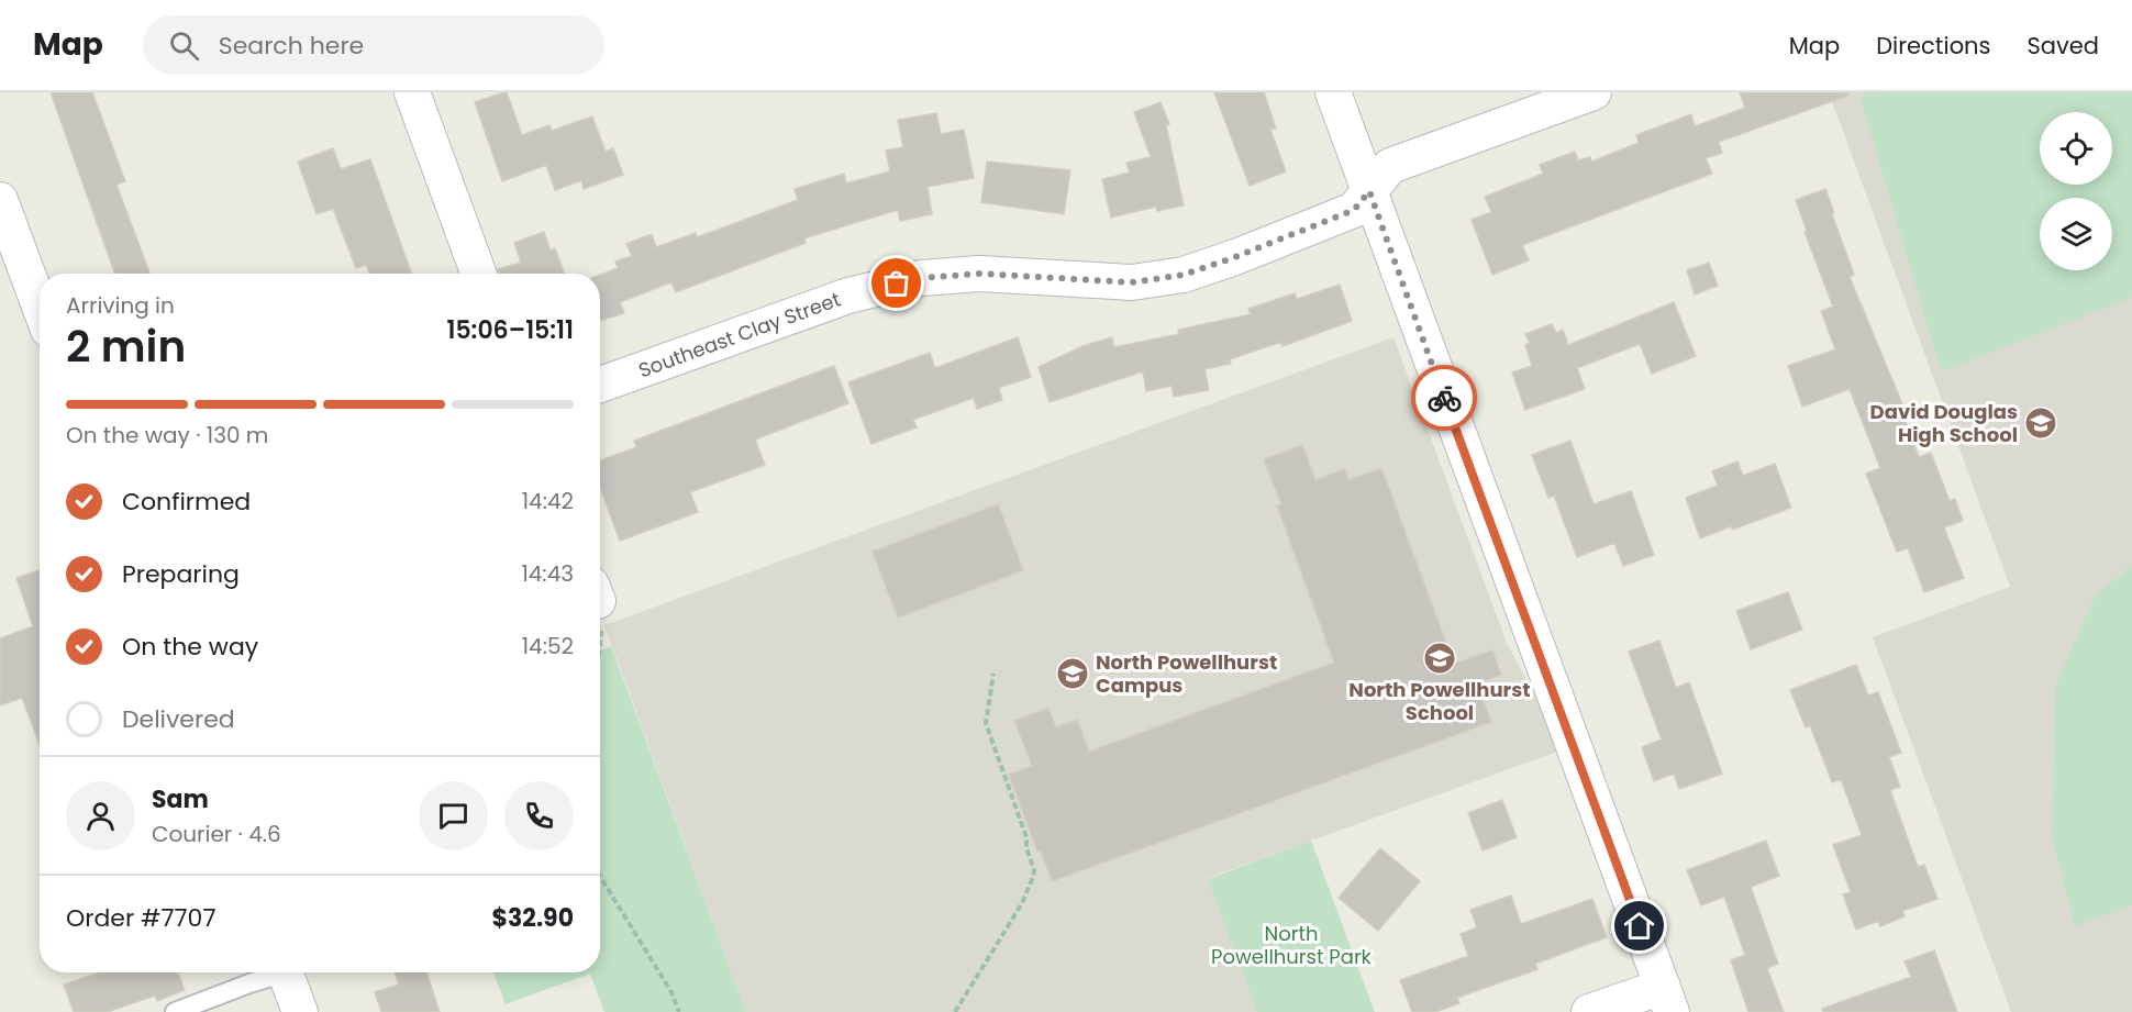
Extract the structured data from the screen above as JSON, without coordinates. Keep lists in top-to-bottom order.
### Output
{
  "streets": {
    "street": ["Southeast Clay Street"]
  },
  "parks": ["North Powellhurst Park"],
  "places": {
    "school or university": ["David Douglas High School", "North Powellhurst School", "North Powellhurst Campus"]
  },
  "page": {
    "header": "Map",
    "search": "Search here",
    "nav": ["Map", "Directions", "Saved"],
    "heading": ["2 min", "Arriving in", "15:06–15:11"],
    "panel": [
      "Sam",
      "Courier · 4.6",
      "Order #7707",
      "$32.90"
    ],
    "bar": "On the way · 130 m",
    "list": [
      ["Confirmed", "14:42"],
      ["Preparing", "14:43"],
      ["On the way", "14:52"],
      "Delivered"
    ]
  }
}
